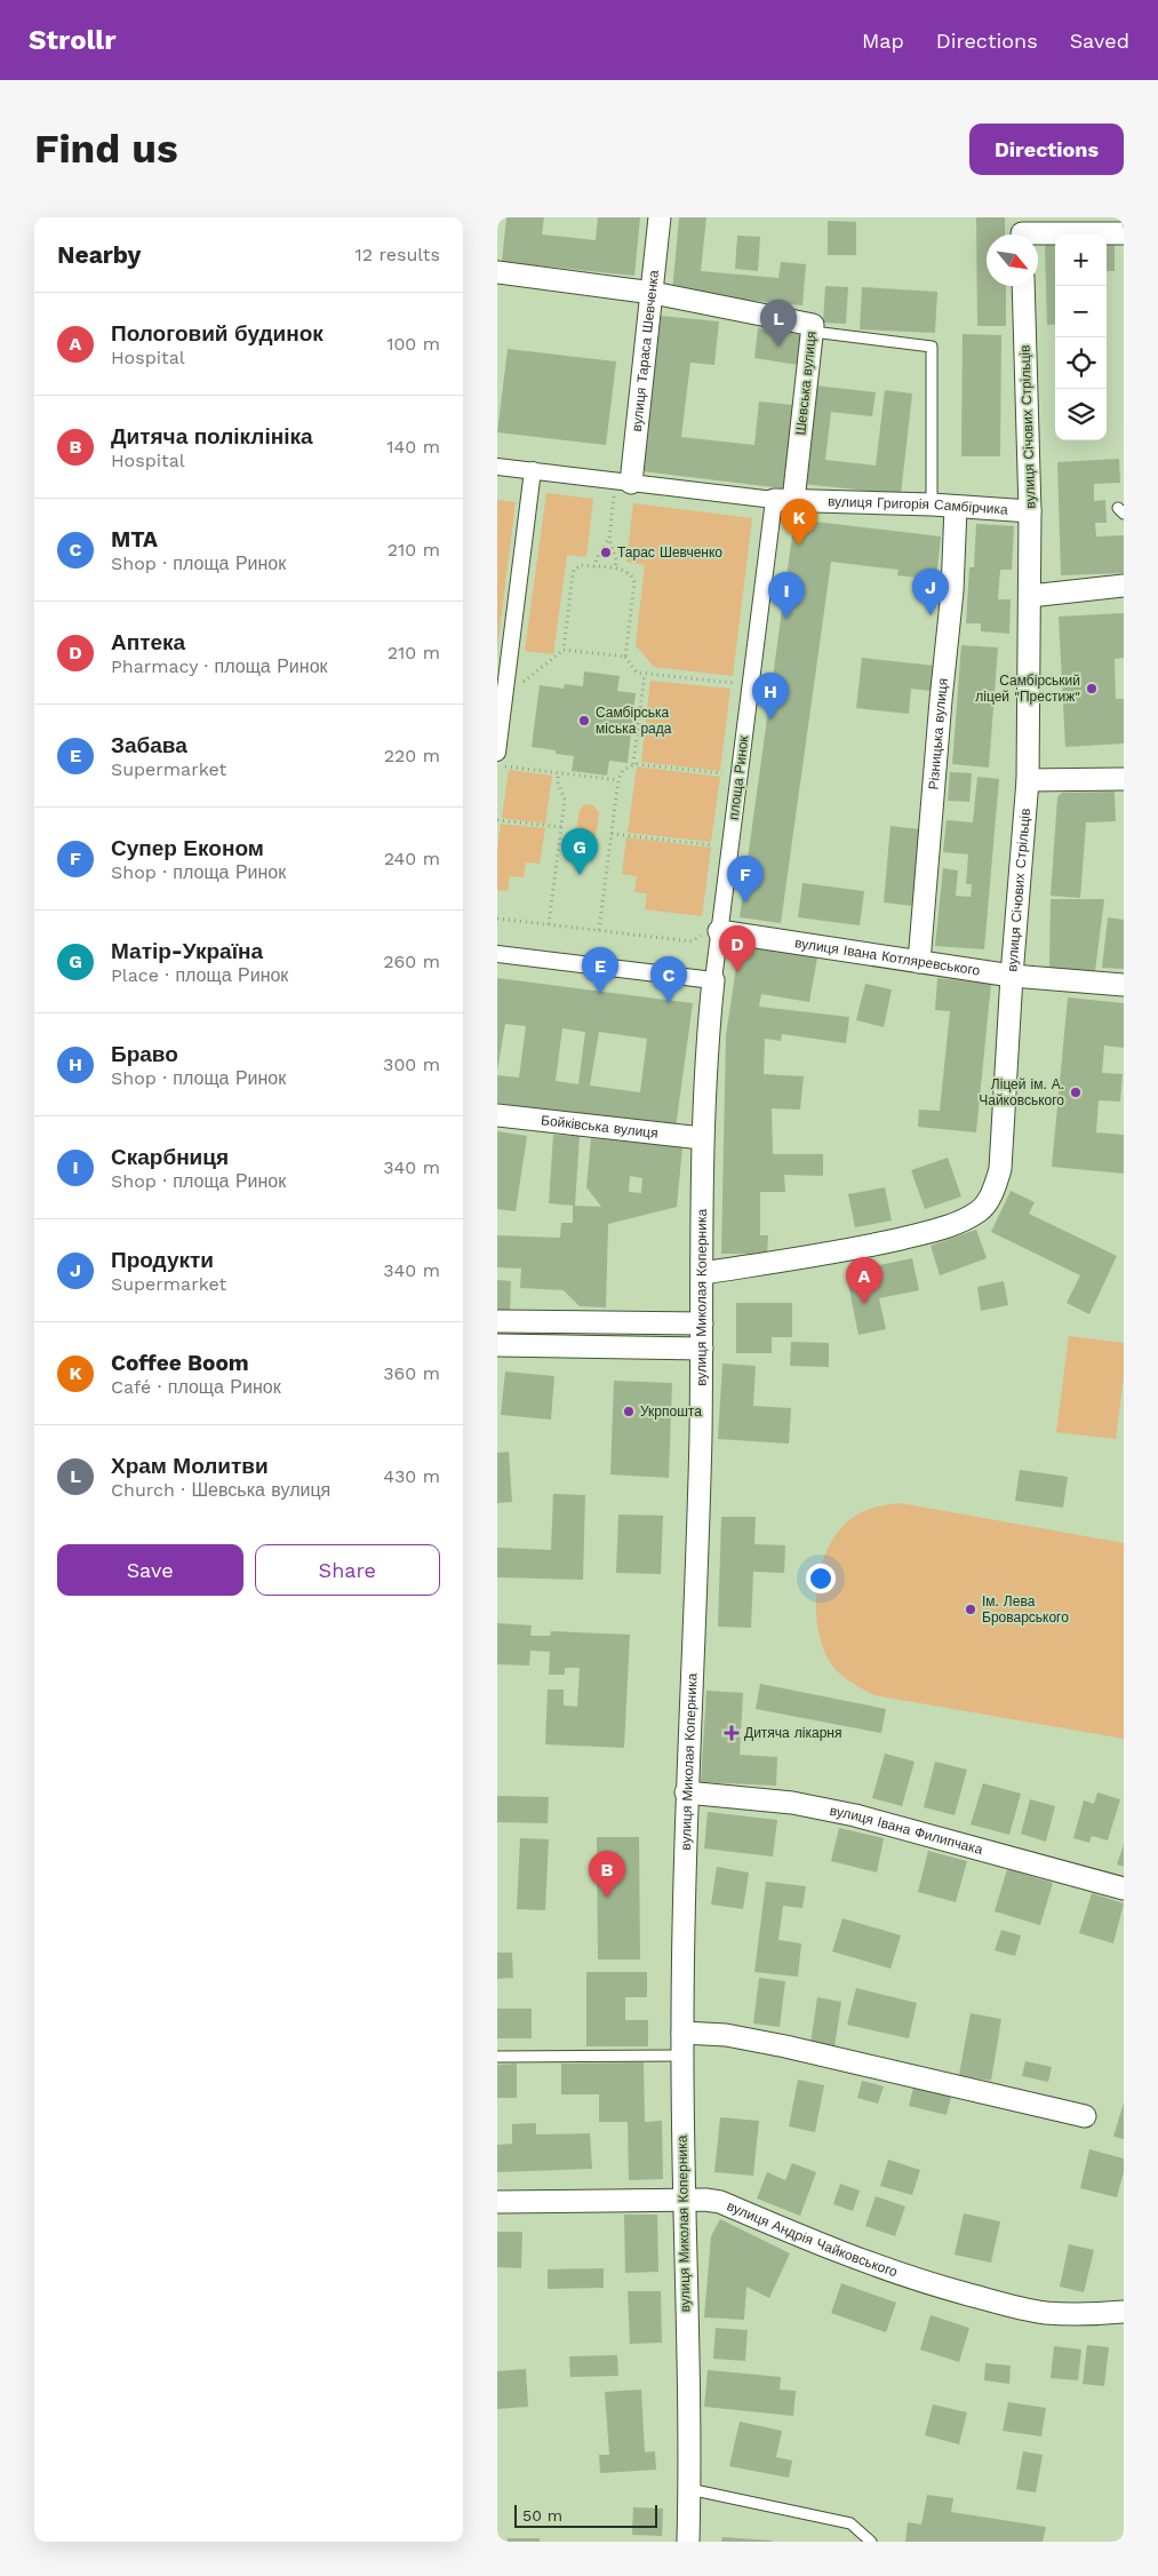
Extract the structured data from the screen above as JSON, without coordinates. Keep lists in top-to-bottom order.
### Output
{
  "streets": {
    "street": [
      "вулиця Тараса Шевченка",
      "Шевська вулиця",
      "вулиця Січових Стрільців",
      "вулиця Григорія Самбірчика",
      "Різницька вулиця",
      "площа Ринок",
      "вулиця Івана Котляревського",
      "Бойківська вулиця",
      "вулиця Миколая Коперника",
      "вулиця Івана Филипчака",
      "вулиця Андрія Чайковського"
    ]
  },
  "crossings": [
    ["вулиця Тараса Шевченка", "Шевська вулиця"],
    ["Шевська вулиця", "вулиця Григорія Самбірчика"],
    ["Шевська вулиця", "площа Ринок"],
    ["вулиця Січових Стрільців", "вулиця Григорія Самбірчика"],
    ["вулиця Січових Стрільців", "вулиця Івана Котляревського"],
    ["вулиця Січових Стрільців", "вулиця Миколая Коперника"],
    ["вулиця Григорія Самбірчика", "Різницька вулиця"],
    ["вулиця Григорія Самбірчика", "площа Ринок"],
    ["Різницька вулиця", "вулиця Івана Котляревського"],
    ["площа Ринок", "вулиця Івана Котляревського"],
    ["площа Ринок", "вулиця Миколая Коперника"],
    ["Бойківська вулиця", "вулиця Миколая Коперника"],
    ["вулиця Миколая Коперника", "вулиця Івана Филипчака"],
    ["вулиця Миколая Коперника", "вулиця Андрія Чайковського"]
  ],
  "places": {
    "other": [
      "Тарас Шевченко",
      "Самбірський ліцей \"Престиж\"",
      "Самбірська міська рада",
      "Ліцей ім. А. Чайковського",
      "Укрпошта",
      "Ім. Лева Броварського"
    ],
    "health": ["Дитяча лікарня"]
  },
  "scale_bar": "50 m",
  "north": "bottom right",
  "page": {
    "header": "Strollr",
    "nav": ["Map", "Directions", "Saved"],
    "buttons": [
      "Directions",
      ["Save", "Share"]
    ],
    "title": "Find us",
    "heading": ["Nearby", "12 results"],
    "map_buttons": ["+", "−"],
    "list": [
      {
        "mark": "A",
        "name": "Пологовий будинок",
        "note": "Hospital",
        "value": "100 m"
      },
      {
        "mark": "B",
        "name": "Дитяча поліклініка",
        "note": "Hospital",
        "value": "140 m"
      },
      {
        "mark": "C",
        "name": "MTA",
        "note": "Shop · площа Ринок",
        "value": "210 m"
      },
      {
        "mark": "D",
        "name": "Аптека",
        "note": "Pharmacy · площа Ринок",
        "value": "210 m"
      },
      {
        "mark": "E",
        "name": "Забава",
        "note": "Supermarket",
        "value": "220 m"
      },
      {
        "mark": "F",
        "name": "Супер Економ",
        "note": "Shop · площа Ринок",
        "value": "240 m"
      },
      {
        "mark": "G",
        "name": "Матір-Україна",
        "note": "Place · площа Ринок",
        "value": "260 m"
      },
      {
        "mark": "H",
        "name": "Браво",
        "note": "Shop · площа Ринок",
        "value": "300 m"
      },
      {
        "mark": "I",
        "name": "Скарбниця",
        "note": "Shop · площа Ринок",
        "value": "340 m"
      },
      {
        "mark": "J",
        "name": "Продукти",
        "note": "Supermarket",
        "value": "340 m"
      },
      {
        "mark": "K",
        "name": "Coffee Boom",
        "note": "Café · площа Ринок",
        "value": "360 m"
      },
      {
        "mark": "L",
        "name": "Храм Молитви",
        "note": "Church · Шевська вулиця",
        "value": "430 m"
      }
    ],
    "pins": [
      "L",
      "K",
      "J",
      "I",
      "H",
      "G",
      "F",
      "D",
      "E",
      "C",
      "A",
      "B"
    ],
    "scale": "50 m"
  }
}
